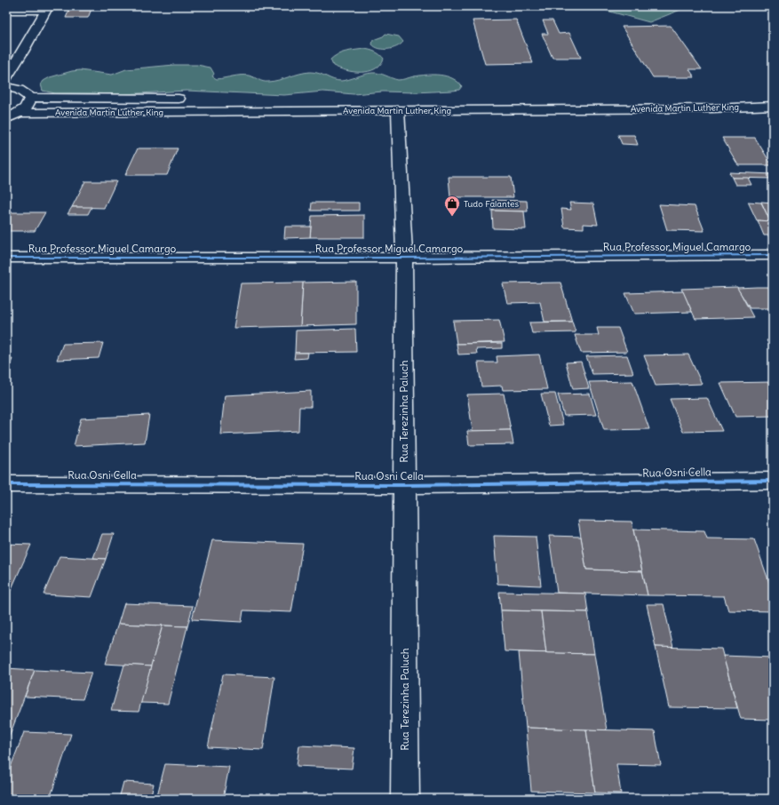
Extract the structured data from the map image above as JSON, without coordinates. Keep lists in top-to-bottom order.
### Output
{
  "streets": {
    "street": [
      "Avenida Martin Luther King",
      "Rua Professor Miguel Camargo",
      "Rua Terezinha Paluch",
      "Rua Osni Cella"
    ]
  },
  "crossings": [
    ["Avenida Martin Luther King", "Rua Terezinha Paluch"],
    ["Rua Professor Miguel Camargo", "Rua Terezinha Paluch"],
    ["Rua Terezinha Paluch", "Rua Osni Cella"]
  ],
  "places": {
    "shop": ["Tudo Falantes"]
  }
}
